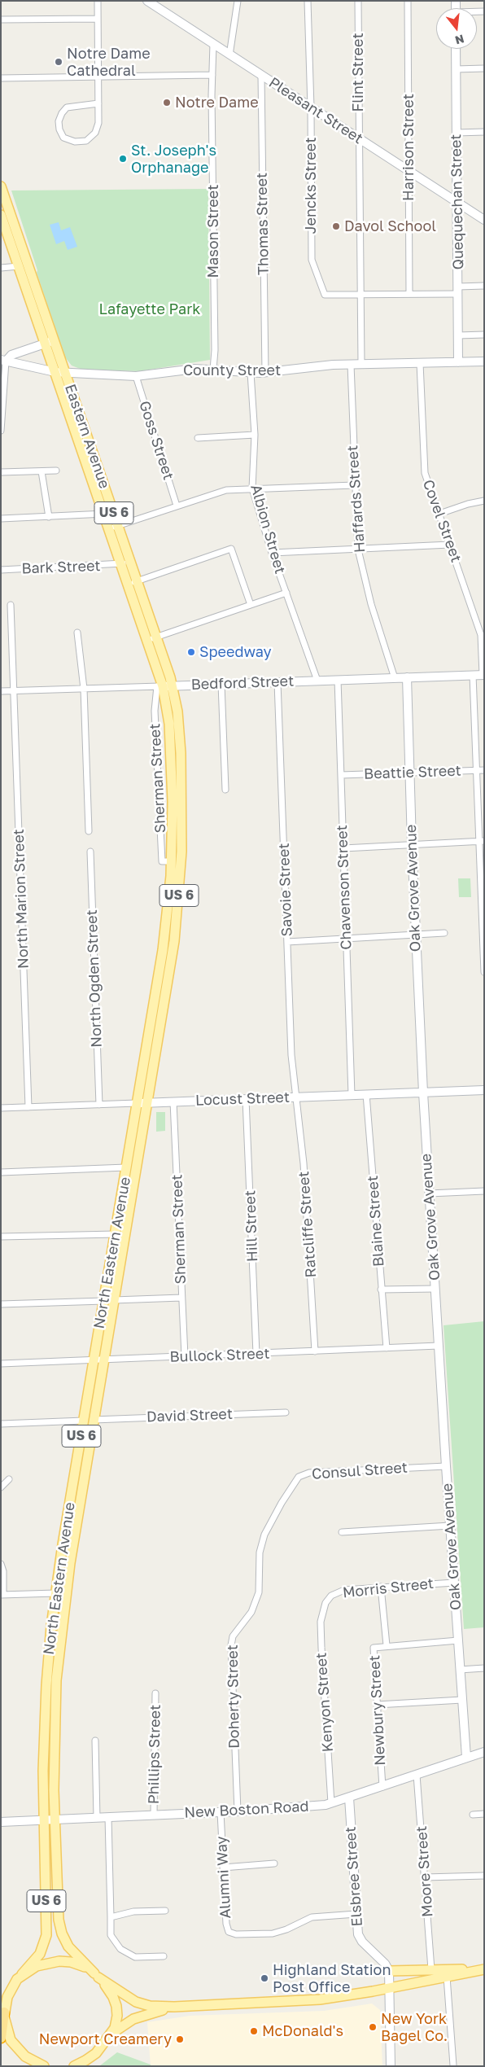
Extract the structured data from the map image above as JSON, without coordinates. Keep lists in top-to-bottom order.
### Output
{
  "streets": {
    "main road": ["Eastern Avenue", "US 6", "North Eastern Avenue"],
    "street": [
      "Flint Street",
      "Pleasant Street",
      "Harrison Street",
      "Jencks Street",
      "Quequechan Street",
      "Thomas Street",
      "Mason Street",
      "County Street",
      "Goss Street",
      "Haffards Street",
      "Covel Street",
      "Albion Street",
      "Bark Street",
      "Bedford Street",
      "Beattie Street",
      "Sherman Street",
      "Chavenson Street",
      "Oak Grove Avenue",
      "Savoie Street",
      "North Marion Street",
      "North Ogden Street",
      "Locust Street",
      "Blaine Street",
      "Ratcliffe Street",
      "Hill Street",
      "Bullock Street",
      "David Street",
      "Consul Street",
      "Morris Street",
      "Doherty Street",
      "Kenyon Street",
      "Newbury Street",
      "Phillips Street",
      "New Boston Road",
      "Moore Street",
      "Elsbree Street",
      "Alumni Way"
    ]
  },
  "crossings": [
    ["Flint Street", "Pleasant Street"],
    ["Flint Street", "Jencks Street"],
    ["Flint Street", "County Street"],
    ["Pleasant Street", "Harrison Street"],
    ["Pleasant Street", "Jencks Street"],
    ["Pleasant Street", "Quequechan Street"],
    ["Pleasant Street", "Thomas Street"],
    ["Pleasant Street", "Mason Street"],
    ["Quequechan Street", "County Street"],
    ["Thomas Street", "County Street"],
    ["Mason Street", "County Street"],
    ["County Street", "Eastern Avenue"],
    ["County Street", "Goss Street"],
    ["County Street", "Haffards Street"],
    ["County Street", "Covel Street"],
    ["County Street", "Albion Street"],
    ["Eastern Avenue", "Bark Street"],
    ["Eastern Avenue", "Bedford Street"],
    ["Eastern Avenue", "Sherman Street"],
    ["Eastern Avenue", "North Eastern Avenue"],
    ["Haffards Street", "Bedford Street"],
    ["US 6", "North Eastern Avenue"],
    ["US 6", "New Boston Road"],
    ["Covel Street", "Bedford Street"],
    ["Albion Street", "Bedford Street"],
    ["Bedford Street", "Sherman Street"],
    ["Bedford Street", "Chavenson Street"],
    ["Bedford Street", "Oak Grove Avenue"],
    ["Bedford Street", "Savoie Street"],
    ["Bedford Street", "North Marion Street"],
    ["Bedford Street", "North Eastern Avenue"],
    ["Beattie Street", "Chavenson Street"],
    ["Beattie Street", "Oak Grove Avenue"],
    ["Sherman Street", "Locust Street"],
    ["Sherman Street", "North Eastern Avenue"],
    ["Sherman Street", "Bullock Street"],
    ["Chavenson Street", "Locust Street"],
    ["Oak Grove Avenue", "Locust Street"],
    ["Oak Grove Avenue", "Bullock Street"],
    ["Oak Grove Avenue", "Consul Street"],
    ["Oak Grove Avenue", "Morris Street"],
    ["Oak Grove Avenue", "New Boston Road"],
    ["Savoie Street", "Locust Street"],
    ["Savoie Street", "Ratcliffe Street"],
    ["North Marion Street", "Locust Street"],
    ["North Ogden Street", "Locust Street"],
    ["Locust Street", "Blaine Street"],
    ["Locust Street", "Ratcliffe Street"],
    ["Locust Street", "Hill Street"],
    ["Locust Street", "North Eastern Avenue"],
    ["Blaine Street", "Bullock Street"],
    ["Ratcliffe Street", "Bullock Street"],
    ["Hill Street", "Bullock Street"],
    ["North Eastern Avenue", "Bullock Street"],
    ["North Eastern Avenue", "David Street"],
    ["North Eastern Avenue", "New Boston Road"],
    ["Consul Street", "Doherty Street"],
    ["Morris Street", "Kenyon Street"],
    ["Doherty Street", "New Boston Road"],
    ["Kenyon Street", "New Boston Road"],
    ["Newbury Street", "New Boston Road"],
    ["Phillips Street", "New Boston Road"],
    ["New Boston Road", "Moore Street"],
    ["New Boston Road", "Elsbree Street"],
    ["New Boston Road", "Alumni Way"],
    ["Elsbree Street", "Alumni Way"]
  ],
  "parks": ["Lafayette Park"],
  "places": [
    "Notre Dame Cathedral",
    "Notre Dame",
    "St. Joseph's Orphanage",
    "Davol School",
    "Speedway",
    "Highland Station Post Office",
    "New York Bagel Co.",
    "McDonald's",
    "Newport Creamery"
  ],
  "north": "bottom"
}
